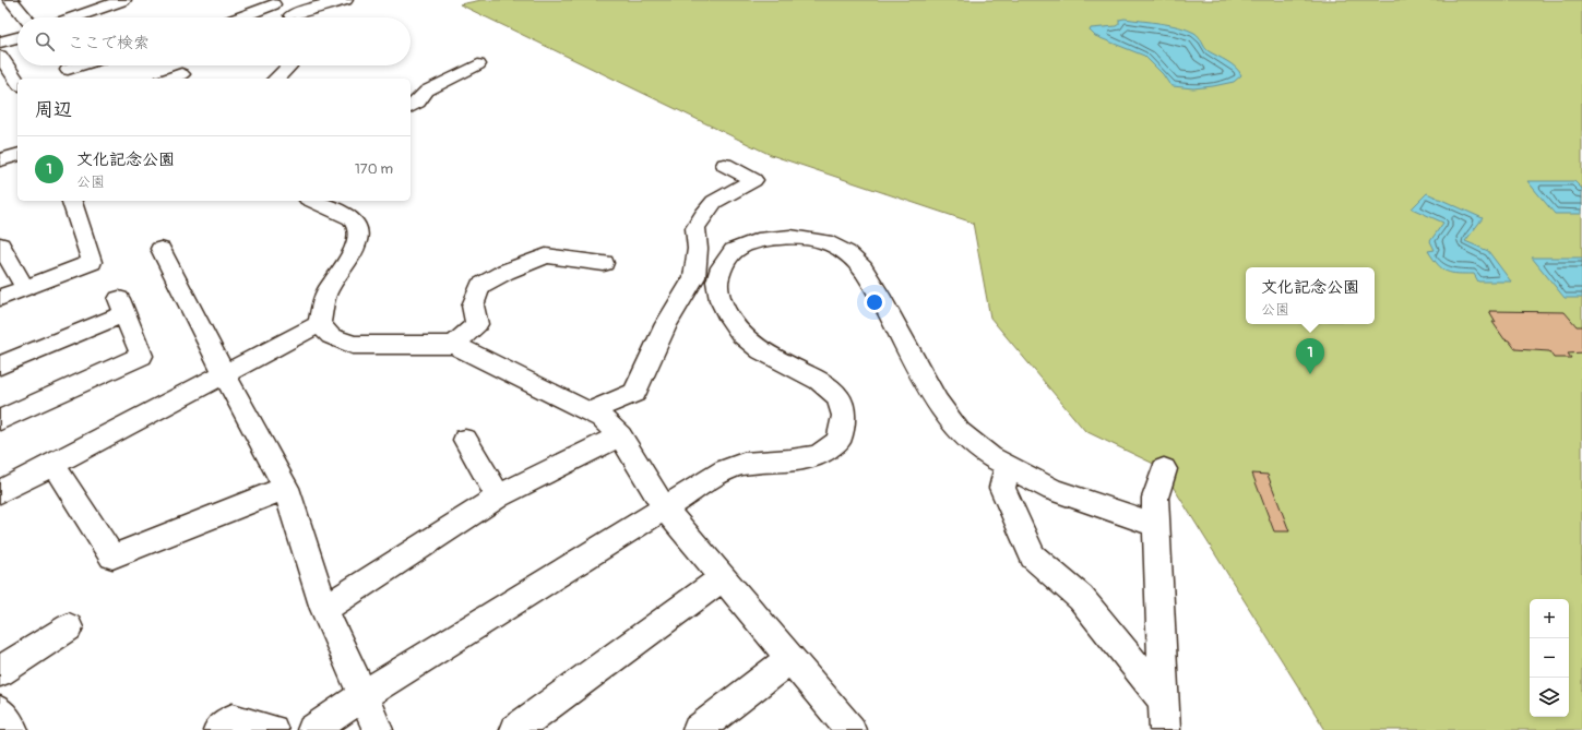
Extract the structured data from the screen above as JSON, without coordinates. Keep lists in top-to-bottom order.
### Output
{
  "page": {
    "search": "ここで検索",
    "heading": "周辺",
    "list": [
      {
        "mark": "1",
        "name": "文化記念公園",
        "note": "公園",
        "value": "170 m"
      }
    ],
    "popup": ["文化記念公園", "公園"],
    "pins": "1",
    "map_buttons": ["+", "−"]
  }
}
